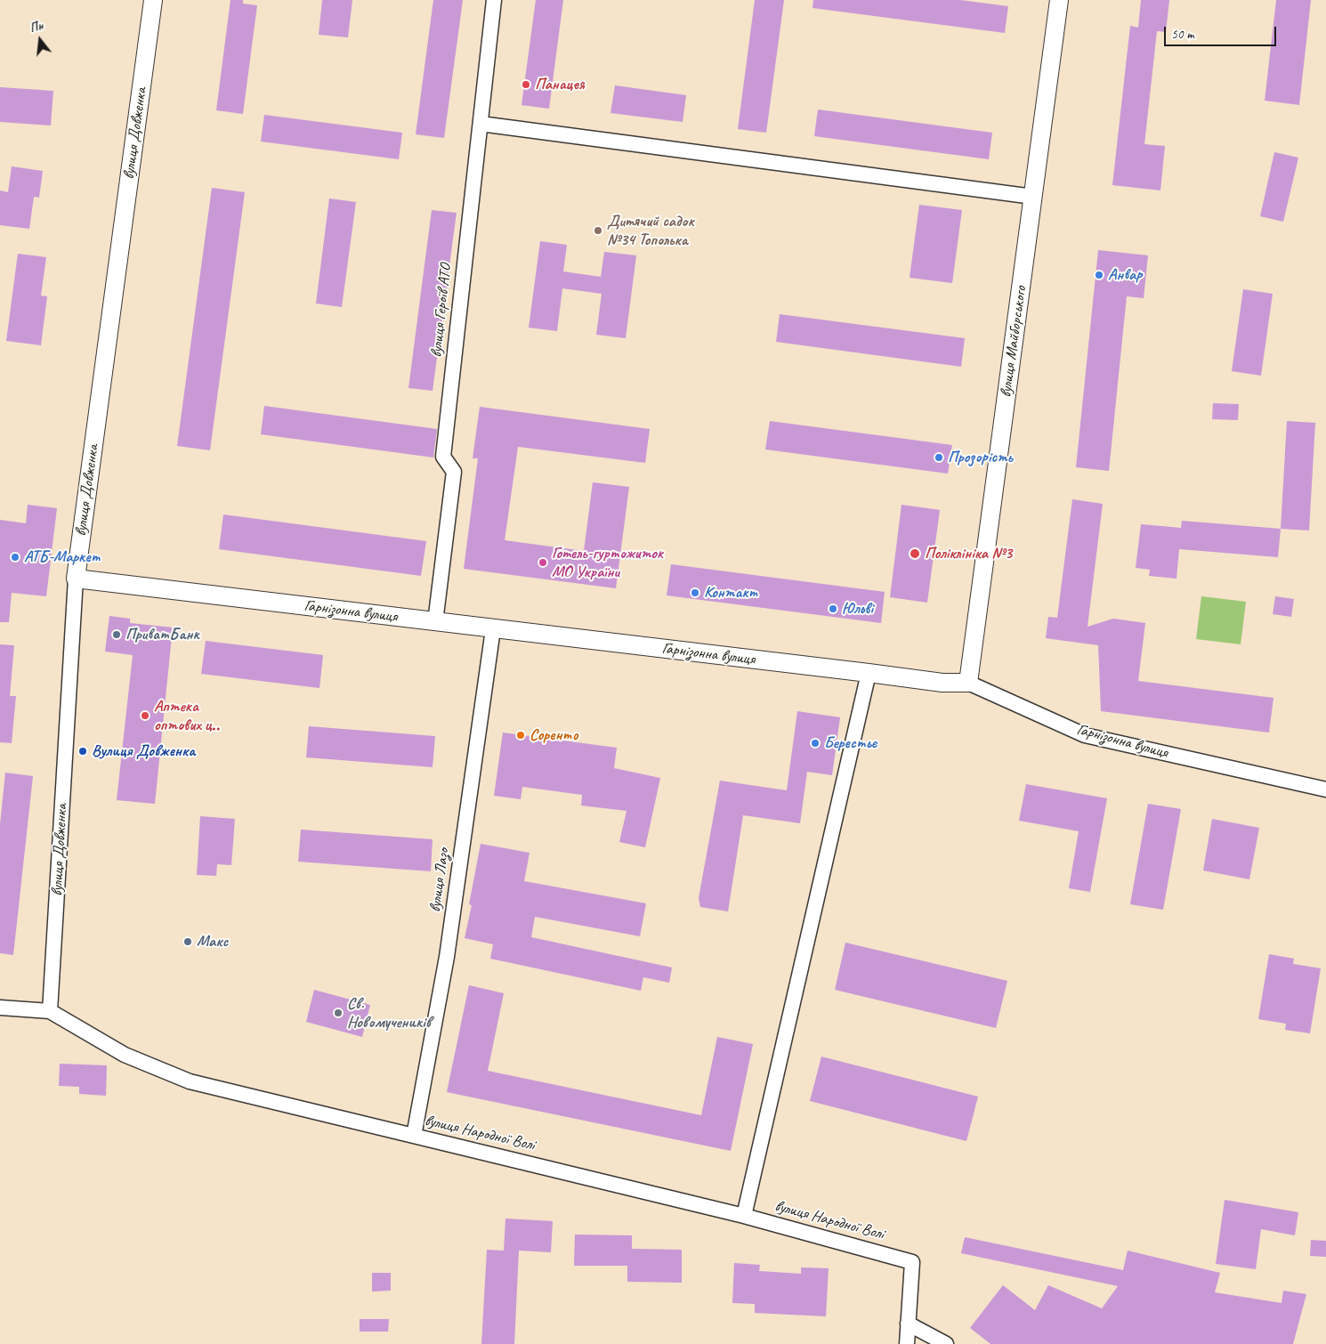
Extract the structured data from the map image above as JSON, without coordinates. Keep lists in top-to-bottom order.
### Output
{
  "streets": {
    "street": [
      "вулиця Довженка",
      "вулиця Героїв АТО",
      "вулиця Майборського",
      "Гарнізонна вулиця",
      "вулиця Лазо",
      "вулиця Народної Волі"
    ]
  },
  "crossings": [
    ["вулиця Довженка", "Гарнізонна вулиця"],
    ["вулиця Довженка", "вулиця Народної Волі"],
    ["вулиця Героїв АТО", "Гарнізонна вулиця"],
    ["вулиця Майборського", "Гарнізонна вулиця"],
    ["Гарнізонна вулиця", "вулиця Лазо"],
    ["вулиця Лазо", "вулиця Народної Волі"]
  ],
  "places": [
    "Панацея",
    "Дитячий садок №34 Тополька",
    "Анвар",
    "Прозорість",
    "Поліклініка №3",
    "АТБ-Маркет",
    "Готель-гуртожиток МО України",
    "Контакт",
    "Юльві",
    "ПриватБанк",
    "Аптека оптових ц‥",
    "Соренто",
    "Берестьє",
    "Вулиця Довженка",
    "Макс",
    "Св. Новомучеників"
  ],
  "scale_bar": "50 m",
  "north": "top"
}
